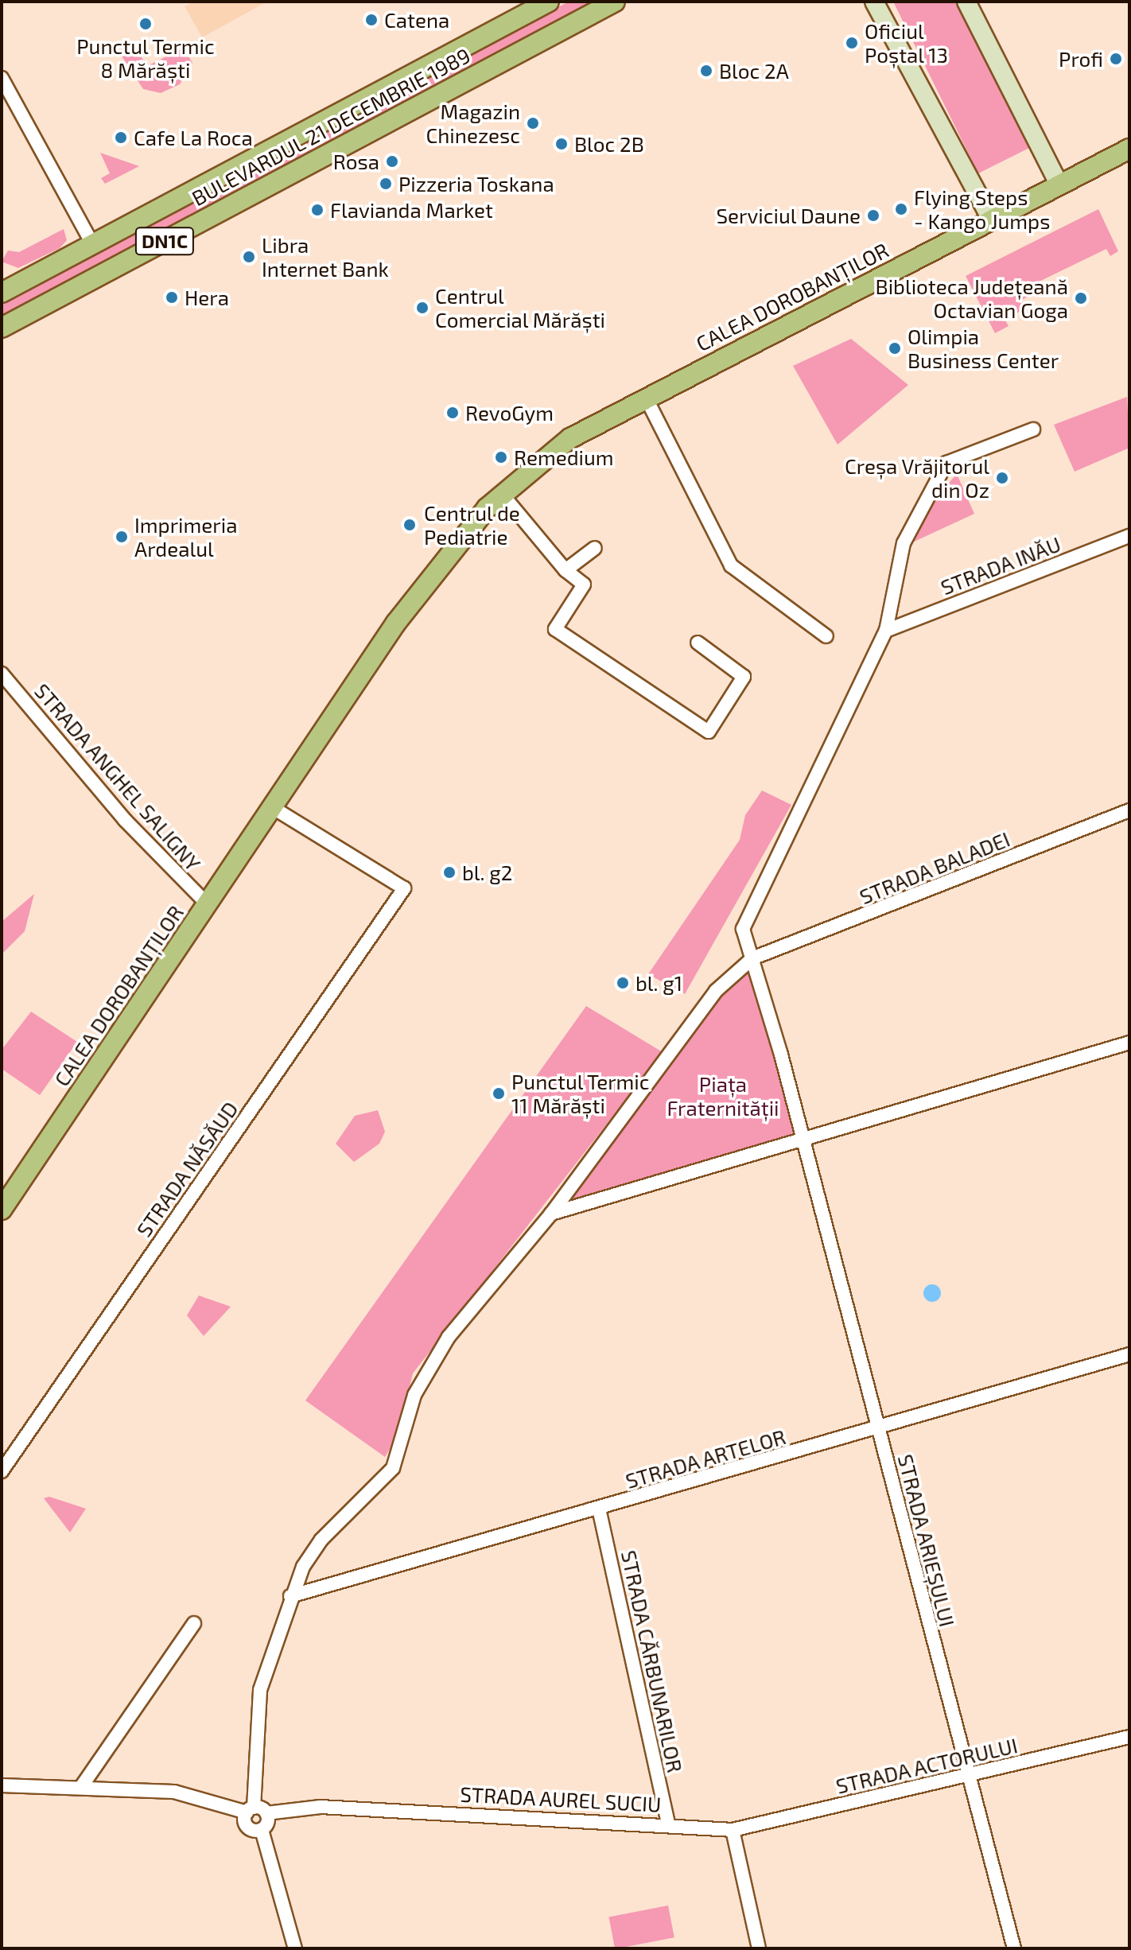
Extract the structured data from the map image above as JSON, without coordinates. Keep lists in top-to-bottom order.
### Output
{
  "streets": {
    "main road": ["BULEVARDUL 21 DECEMBRIE 1989", "DN1C", "CALEA DOROBANȚILOR"],
    "street": [
      "STRADA INĂU",
      "STRADA ANGHEL SALIGNY",
      "STRADA BALADEI",
      "STRADA NĂSĂUD",
      "STRADA ARTELOR",
      "STRADA ARIEȘULUI",
      "STRADA CĂRBUNARILOR",
      "STRADA ACTORULUI",
      "STRADA AUREL SUCIU"
    ]
  },
  "crossings": [
    ["CALEA DOROBANȚILOR", "STRADA ANGHEL SALIGNY"],
    ["CALEA DOROBANȚILOR", "STRADA NĂSĂUD"],
    ["STRADA ARTELOR", "STRADA ARIEȘULUI"],
    ["STRADA ARTELOR", "STRADA CĂRBUNARILOR"],
    ["STRADA ARIEȘULUI", "STRADA ACTORULUI"],
    ["STRADA CĂRBUNARILOR", "STRADA AUREL SUCIU"],
    ["STRADA ACTORULUI", "STRADA AUREL SUCIU"]
  ],
  "parks": ["Piața Fraternității"],
  "places": [
    "Catena",
    "Punctul Termic 8 Mărăști",
    "Oficiul Poștal 13",
    "Profi",
    "Bloc 2A",
    "Magazin Chinezesc",
    "Cafe La Roca",
    "Bloc 2B",
    "Rosa",
    "Pizzeria Toskana",
    "Flying Steps - Kango Jumps",
    "Flavianda Market",
    "Serviciul Daune",
    "Libra Internet Bank",
    "Hera",
    "Biblioteca Județeană Octavian Goga",
    "Centrul Comercial Mărăști",
    "Olimpia Business Center",
    "RevoGym",
    "Remedium",
    "Creșa Vrăjitorul din Oz",
    "Centrul de Pediatrie",
    "Imprimeria Ardealul",
    "bl. g2",
    "bl. g1",
    "Punctul Termic 11 Mărăști"
  ]
}
